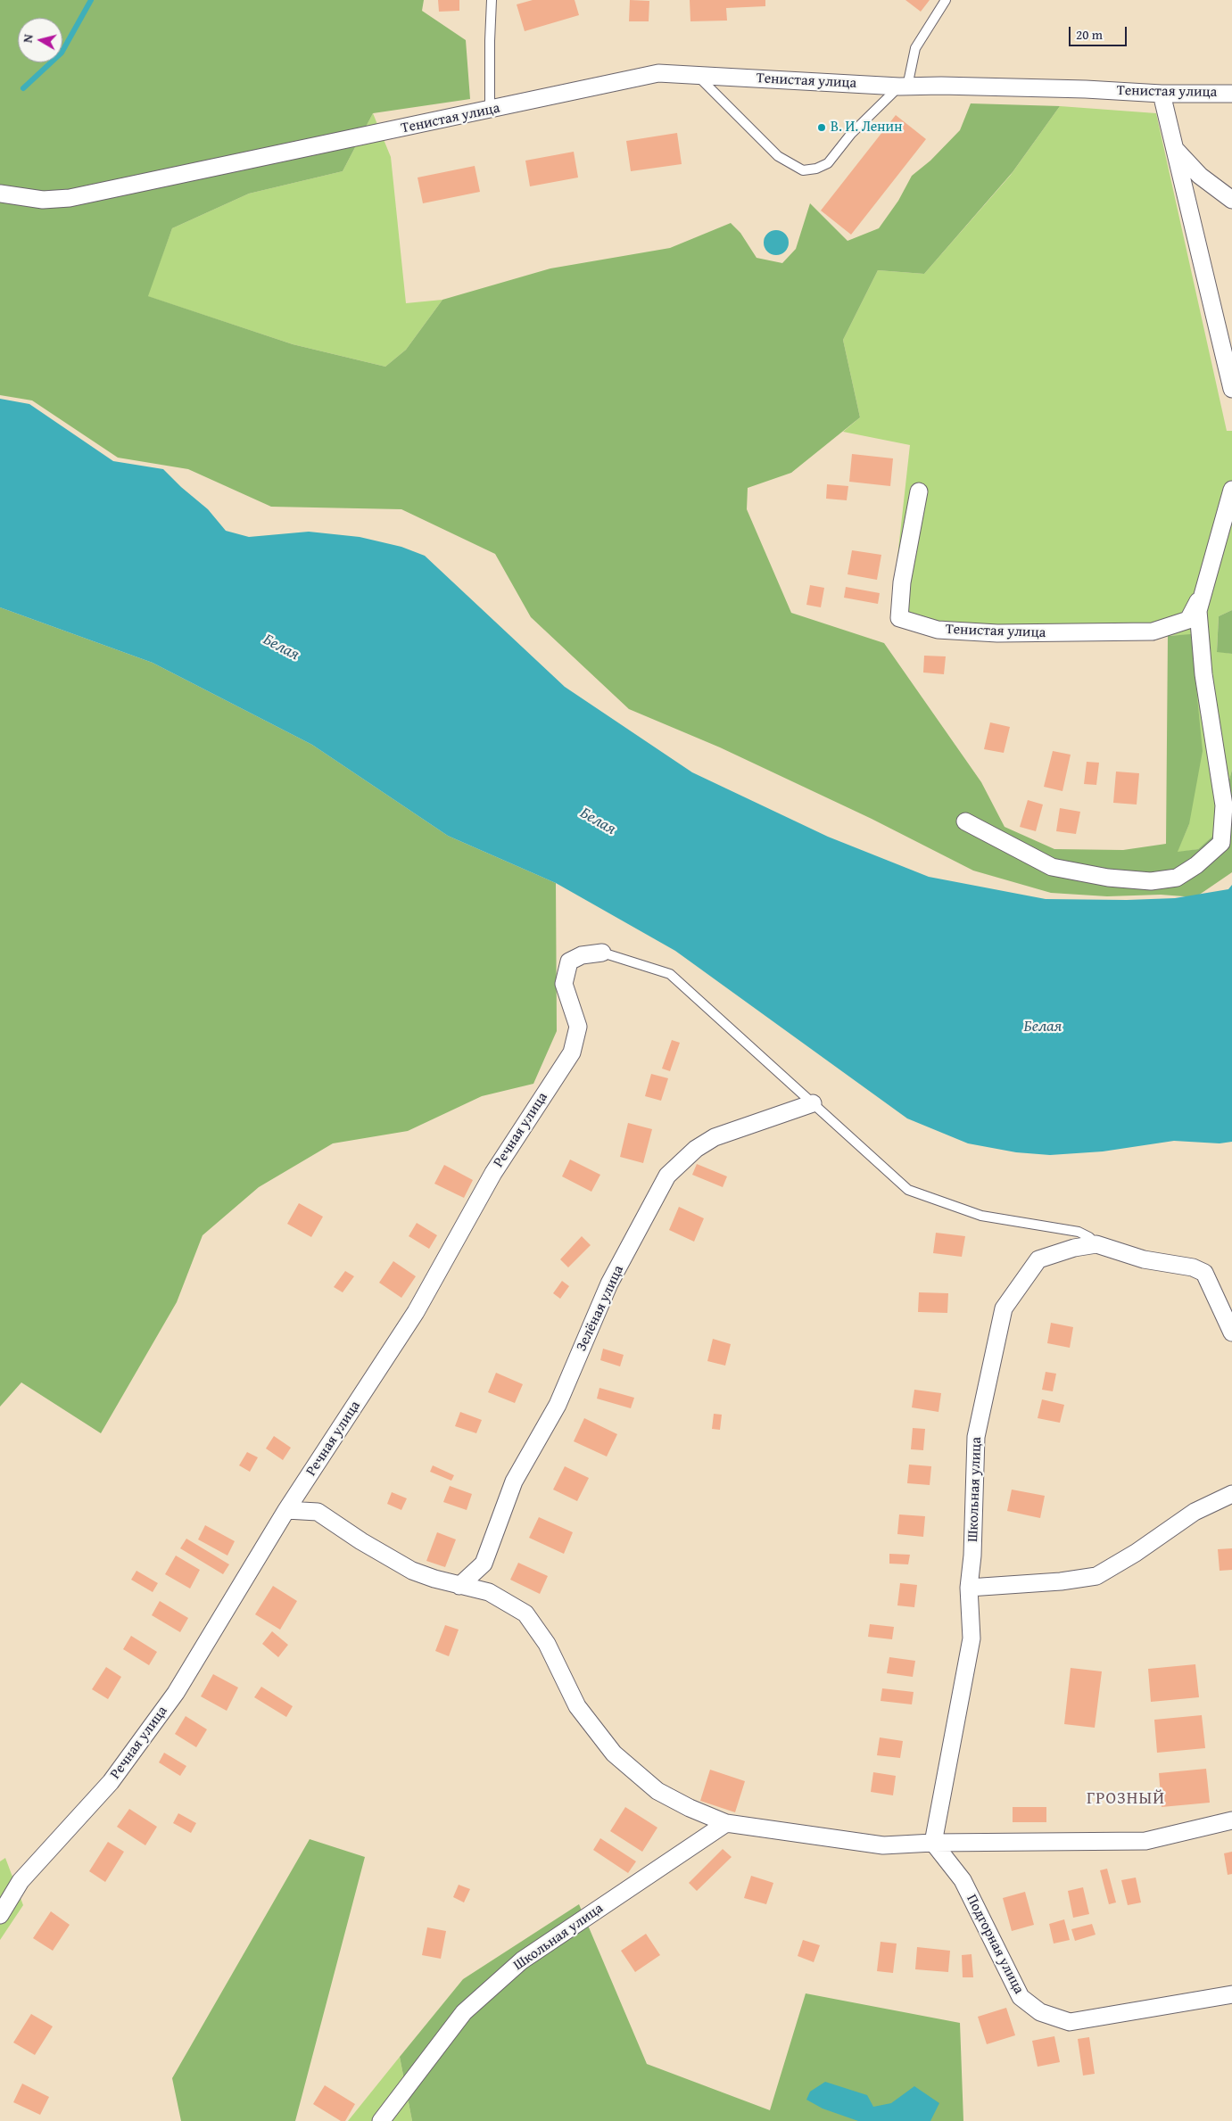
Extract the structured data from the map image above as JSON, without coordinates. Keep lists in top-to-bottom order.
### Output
{
  "streets": {
    "street": [
      "Тенистая улица",
      "Речная улица",
      "Зелёная улица",
      "Школьная улица",
      "Подгорная улица"
    ]
  },
  "crossings": [
    ["Школьная улица", "Подгорная улица"]
  ],
  "districts": ["ГРОЗНЫЙ"],
  "water": ["Белая"],
  "places": ["В. И. Ленин"],
  "scale_bar": "20 m",
  "north": "left"
}
